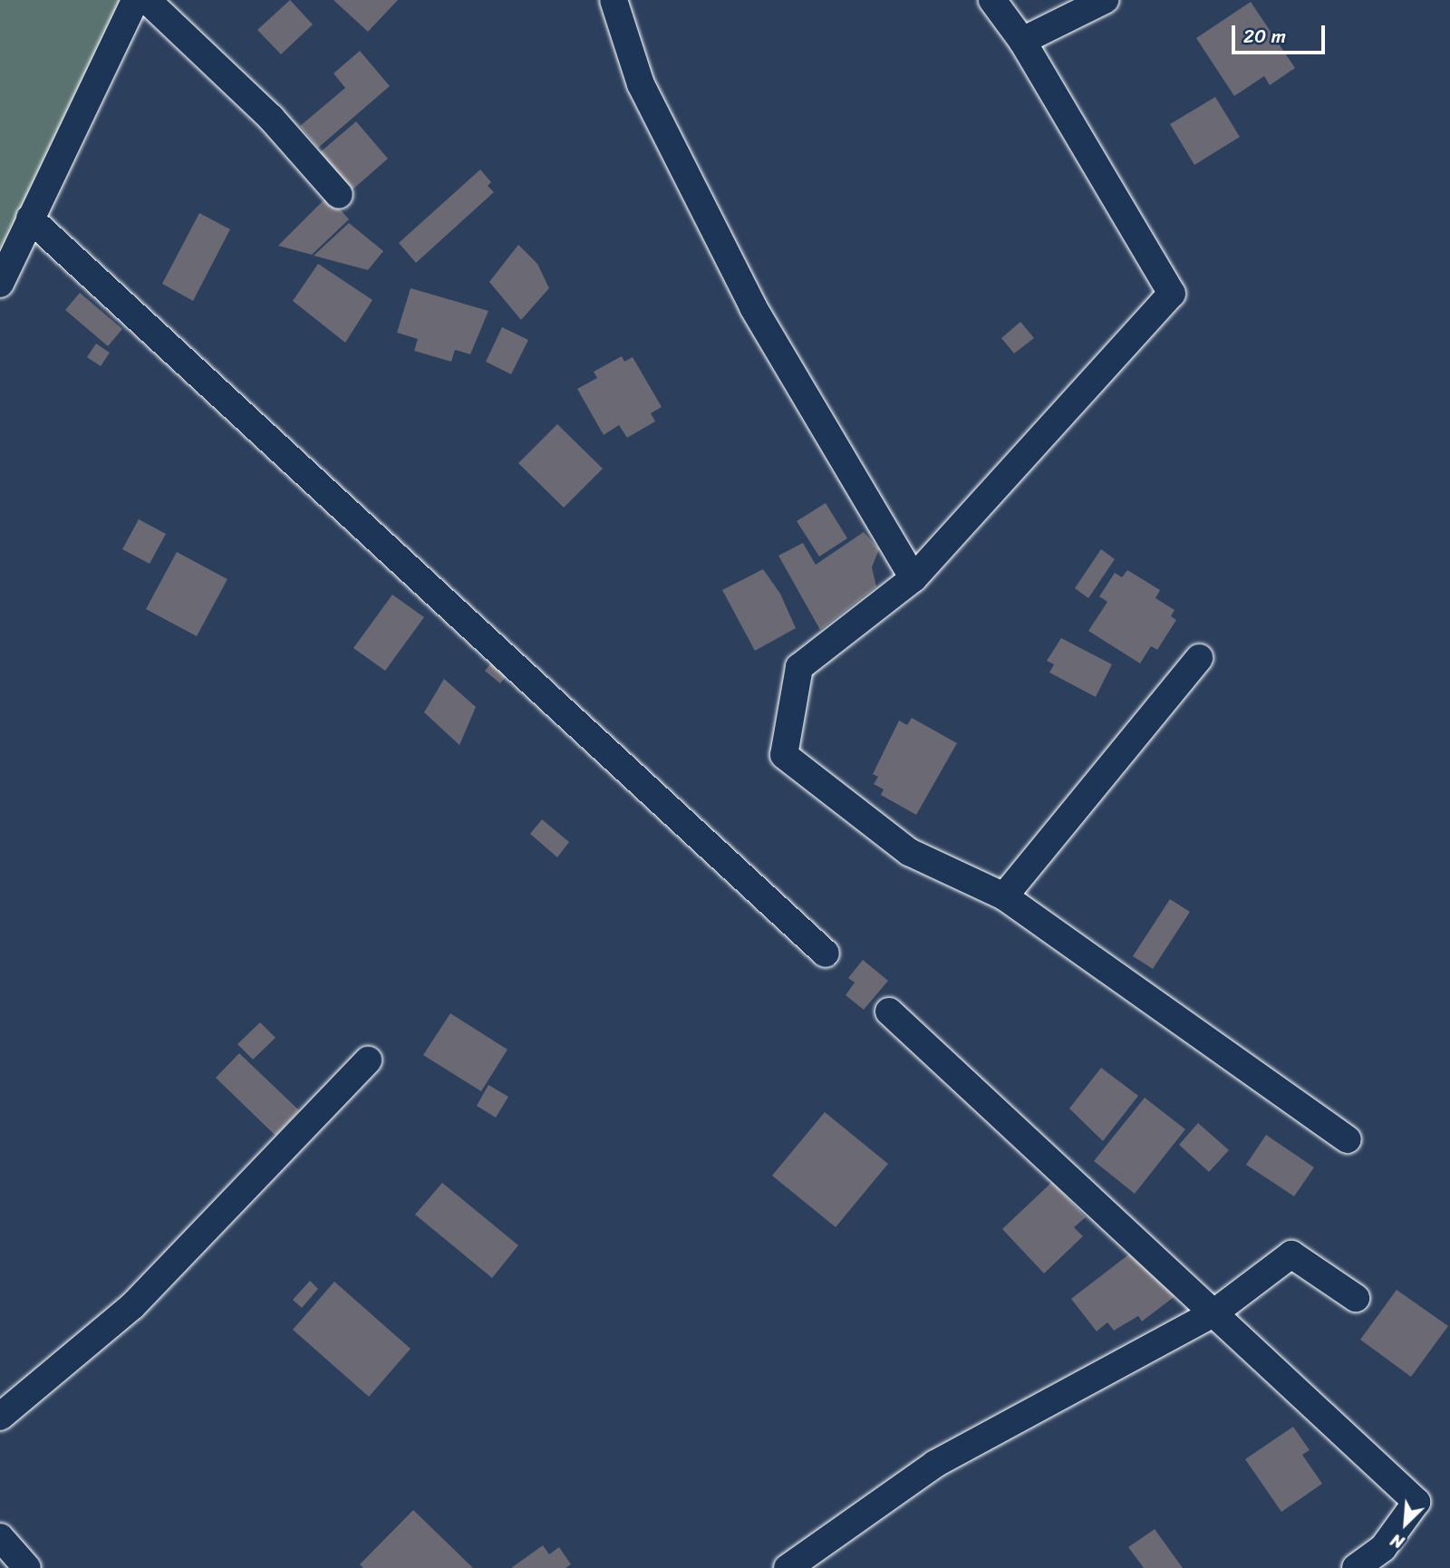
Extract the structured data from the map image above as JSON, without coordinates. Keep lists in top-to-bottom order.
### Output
{
  "scale_bar": "20 m",
  "north": "bottom left"
}
